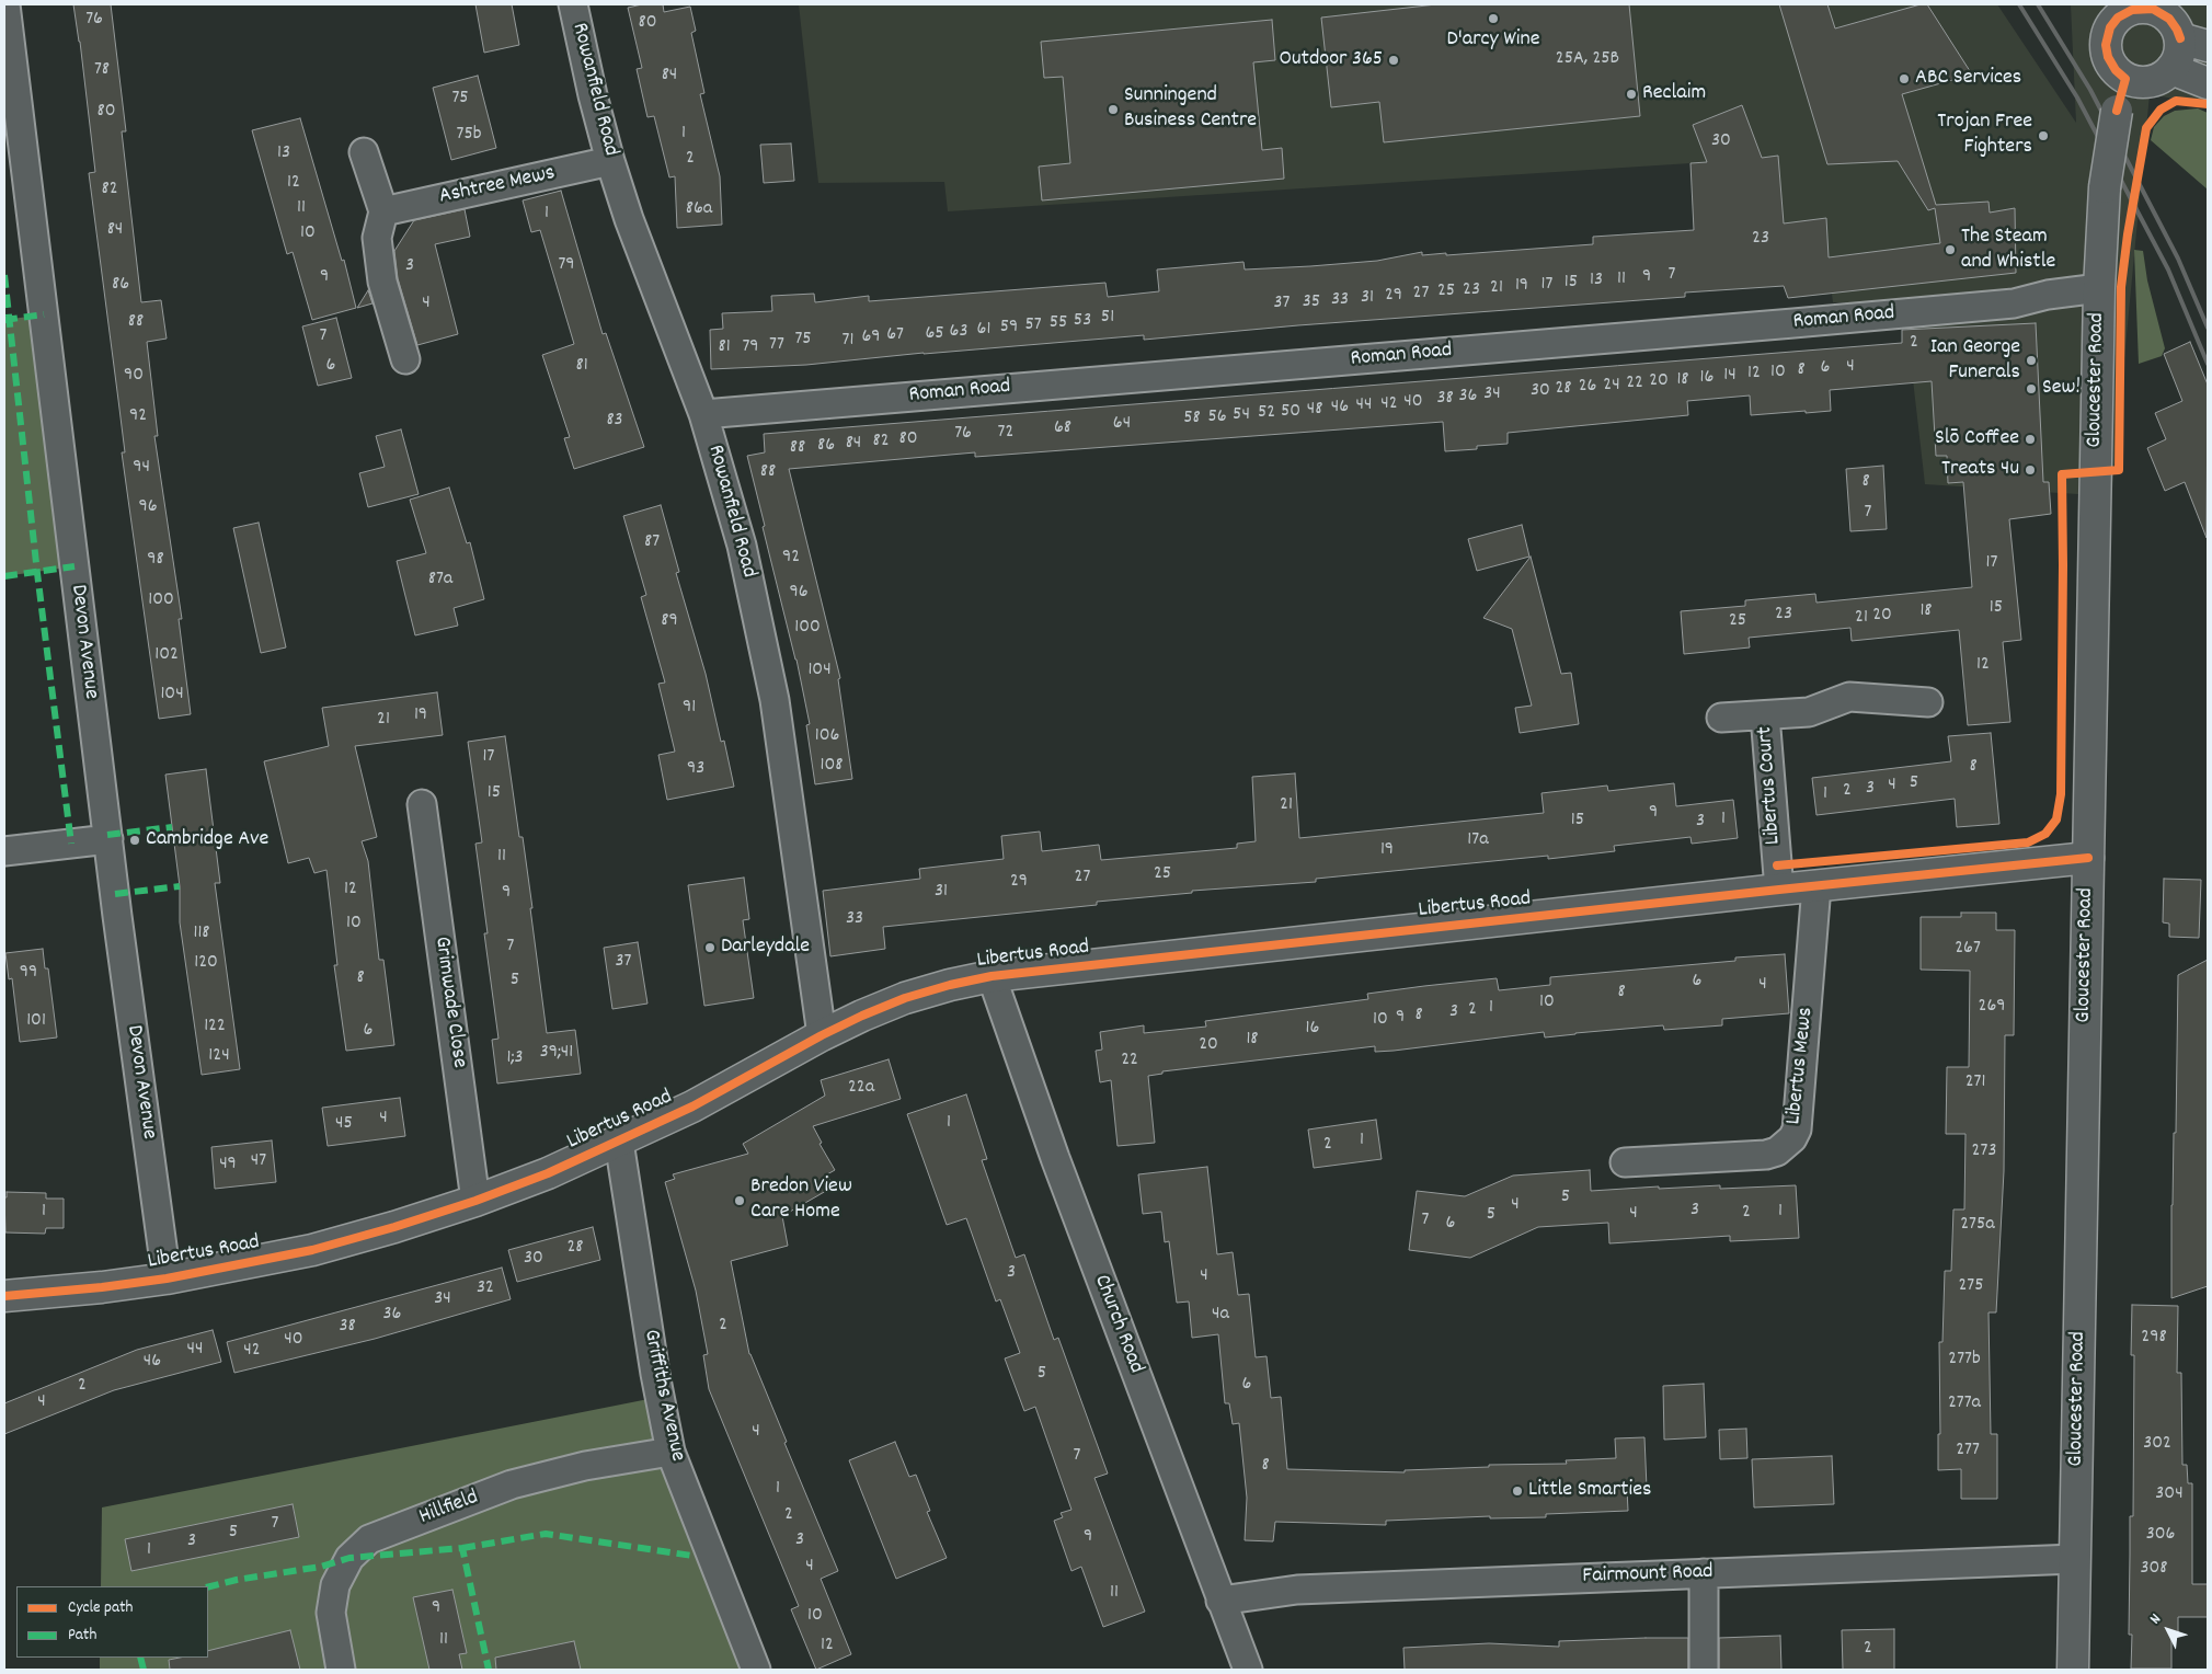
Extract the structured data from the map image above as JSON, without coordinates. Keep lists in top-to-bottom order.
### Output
{
  "streets": {
    "street": [
      "Rowanfield Road",
      "Ashtree Mews",
      "Roman Road",
      "Gloucester Road",
      "Devon Avenue",
      "Libertus Court",
      "Libertus Road",
      "Grimwade Close",
      "Libertus Mews",
      "Church Road",
      "Griffiths Avenue",
      "Hillfield",
      "Fairmount Road"
    ]
  },
  "crossings": [
    ["Rowanfield Road", "Ashtree Mews"],
    ["Rowanfield Road", "Roman Road"],
    ["Rowanfield Road", "Libertus Road"],
    ["Roman Road", "Gloucester Road"],
    ["Gloucester Road", "Libertus Road"],
    ["Gloucester Road", "Fairmount Road"],
    ["Devon Avenue", "Libertus Road"],
    ["Libertus Court", "Libertus Road"],
    ["Libertus Road", "Grimwade Close"],
    ["Libertus Road", "Libertus Mews"],
    ["Libertus Road", "Church Road"],
    ["Libertus Road", "Griffiths Avenue"],
    ["Church Road", "Fairmount Road"],
    ["Griffiths Avenue", "Hillfield"]
  ],
  "places": [
    "D'arcy Wine",
    "Outdoor 365",
    "ABC Services",
    "Reclaim",
    "Sunningend Business Centre",
    "Trojan Free Fighters",
    "The Steam and Whistle",
    "Ian George Funerals",
    "Sew!",
    "Slō Coffee",
    "Treats 4u",
    "Cambridge Ave",
    "Darleydale",
    "Bredon View Care Home",
    "Little Smarties"
  ],
  "house_numbers": [
    "76",
    "80",
    "25A, 25B",
    "78",
    "84",
    "75",
    "80",
    "1",
    "75b",
    "30",
    "13",
    "2",
    "12",
    "82",
    "11",
    "86a",
    "1",
    "84",
    "10",
    "23",
    "79",
    "3",
    "7",
    "9",
    "9",
    "11",
    "13",
    "15",
    "86",
    "17",
    "19",
    "21",
    "23",
    "25",
    "27",
    "29",
    "31",
    "33",
    "35",
    "4",
    "37",
    "51",
    "53",
    "88",
    "55",
    "57",
    "59",
    "61",
    "63",
    "65",
    "67",
    "7",
    "69",
    "75",
    "71",
    "2",
    "77",
    "81",
    "79",
    "6",
    "81",
    "4",
    "6",
    "8",
    "10",
    "12",
    "90",
    "14",
    "16",
    "18",
    "20",
    "22",
    "24",
    "26",
    "28",
    "30",
    "34",
    "36",
    "38",
    "40",
    "42",
    "44",
    "46",
    "48",
    "50",
    "52",
    "54",
    "92",
    "56",
    "58",
    "83",
    "64",
    "68",
    "72",
    "76",
    "80",
    "82",
    "84",
    "86",
    "88",
    "94",
    "88",
    "8",
    "96",
    "7",
    "87",
    "92",
    "98",
    "17",
    "87a",
    "96",
    "100",
    "15",
    "18",
    "23",
    "20",
    "21",
    "89",
    "25",
    "100",
    "102",
    "12",
    "104",
    "104",
    "91",
    "19",
    "21",
    "106",
    "17",
    "108",
    "8",
    "93",
    "5",
    "4",
    "3",
    "2",
    "15",
    "1",
    "21",
    "9",
    "1",
    "15",
    "3",
    "17a",
    "19",
    "11",
    "25",
    "27",
    "29",
    "12",
    "31",
    "9",
    "33",
    "10",
    "118",
    "7",
    "267",
    "37",
    "120",
    "99",
    "8",
    "5",
    "6",
    "4",
    "8",
    "10",
    "269",
    "1",
    "2",
    "3",
    "8",
    "9",
    "10",
    "101",
    "122",
    "16",
    "6",
    "18",
    "20",
    "39;41",
    "124",
    "1;3",
    "22",
    "271",
    "22a",
    "4",
    "1",
    "45",
    "1",
    "2",
    "273",
    "47",
    "49",
    "5",
    "4",
    "3",
    "1",
    "1",
    "2",
    "4",
    "5",
    "7",
    "6",
    "275a",
    "28",
    "30",
    "3",
    "4",
    "275",
    "32",
    "34",
    "36",
    "4a",
    "2",
    "38",
    "298",
    "40",
    "44",
    "42",
    "277b",
    "46",
    "5",
    "6",
    "2",
    "4",
    "277a",
    "4",
    "302",
    "277",
    "7",
    "8",
    "1",
    "304",
    "2",
    "7",
    "5",
    "306",
    "9",
    "3",
    "3",
    "1",
    "4",
    "308",
    "11",
    "9",
    "10",
    "11",
    "12",
    "2"
  ],
  "legend": ["Cycle path", "Path"],
  "north": "top left"
}
